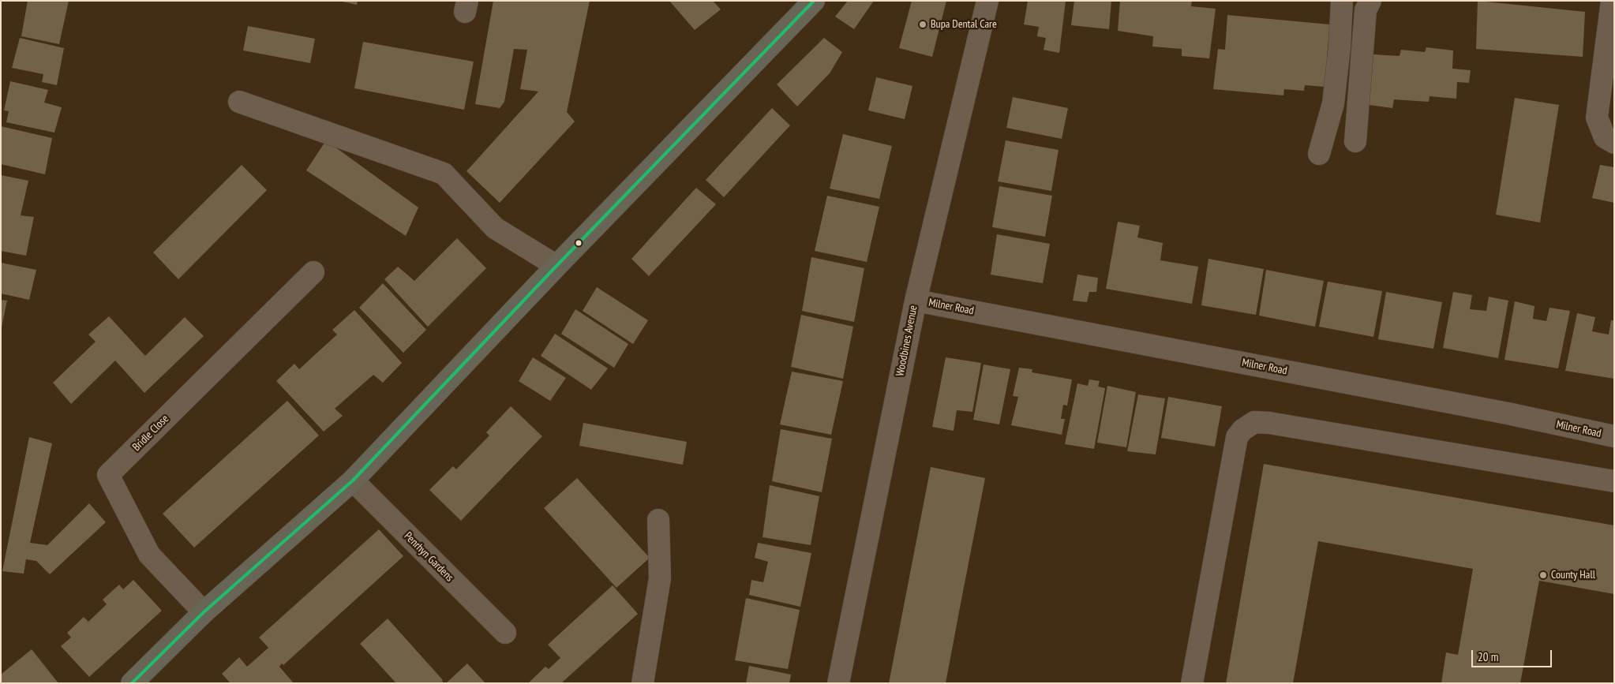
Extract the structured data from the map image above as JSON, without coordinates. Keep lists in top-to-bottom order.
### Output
{
  "streets": {
    "street": [
      "Milner Road",
      "Woodbines Avenue",
      "Bridle Close",
      "Penrhyn Gardens"
    ]
  },
  "crossings": [
    ["Milner Road", "Woodbines Avenue"]
  ],
  "places": ["Bupa Dental Care", "County Hall"],
  "scale_bar": "20 m"
}
